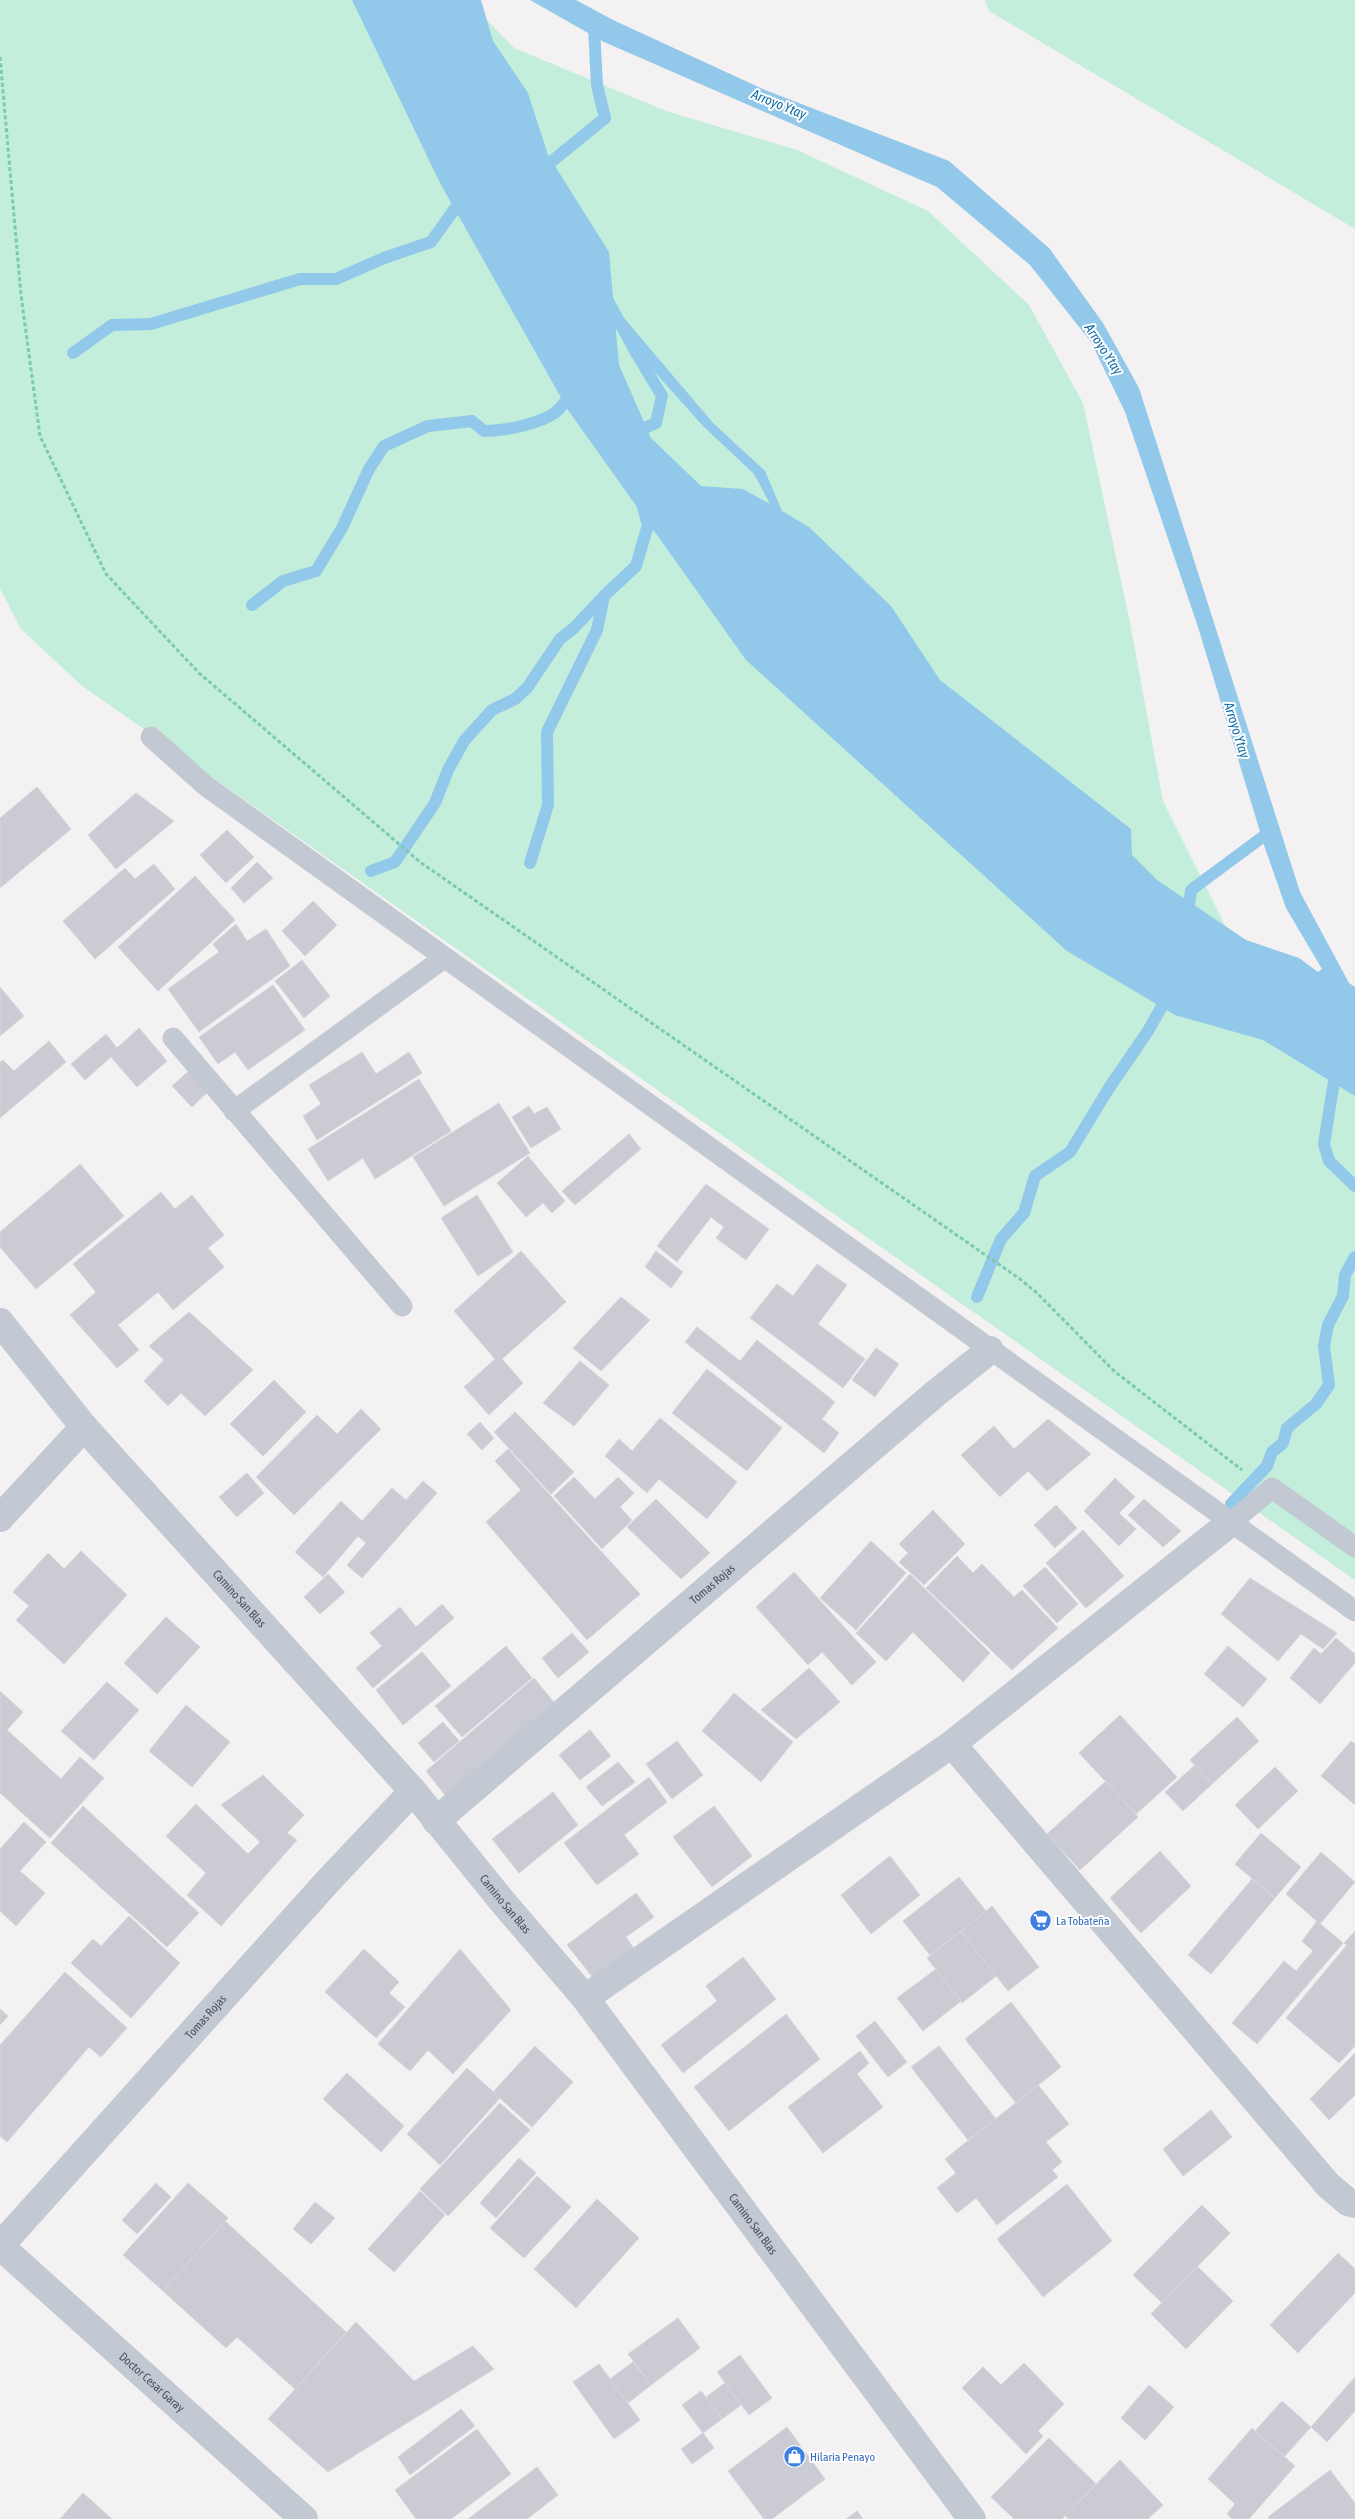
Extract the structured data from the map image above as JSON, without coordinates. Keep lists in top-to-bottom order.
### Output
{
  "streets": {
    "street": ["Tomas Rojas", "Camino San Blas", "Doctor Cesar Garay"]
  },
  "crossings": [
    ["Tomas Rojas", "Camino San Blas"],
    ["Tomas Rojas", "Doctor Cesar Garay"]
  ],
  "water": ["Arroyo Ytay"],
  "places": {
    "supermarket": ["La Tobateña"],
    "shop": ["Hilaria Penayo"]
  }
}
